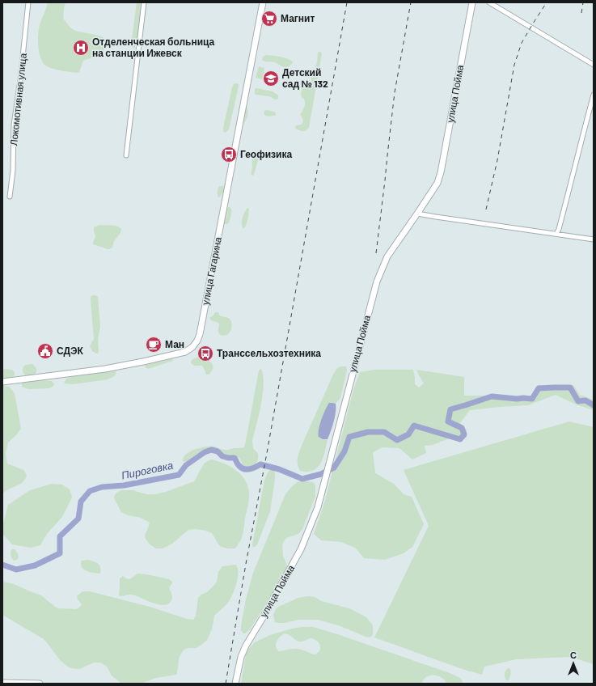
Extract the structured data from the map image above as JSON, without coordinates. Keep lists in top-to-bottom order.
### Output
{
  "streets": {
    "main road": ["улица Пойма", "улица Гагарина"],
    "street": ["Локомотивная улица"]
  },
  "water": ["Пироговка"],
  "places": {
    "supermarket": ["Магнит"],
    "hospital": ["Отделенческая больница на станции Ижевск"],
    "school or university": ["Детский сад № 132"],
    "bus stop": ["Геофизика", "Транссельхозтехника"],
    "cafe": ["Ман"],
    "public building": ["СДЭК"]
  },
  "north": "top"
}
